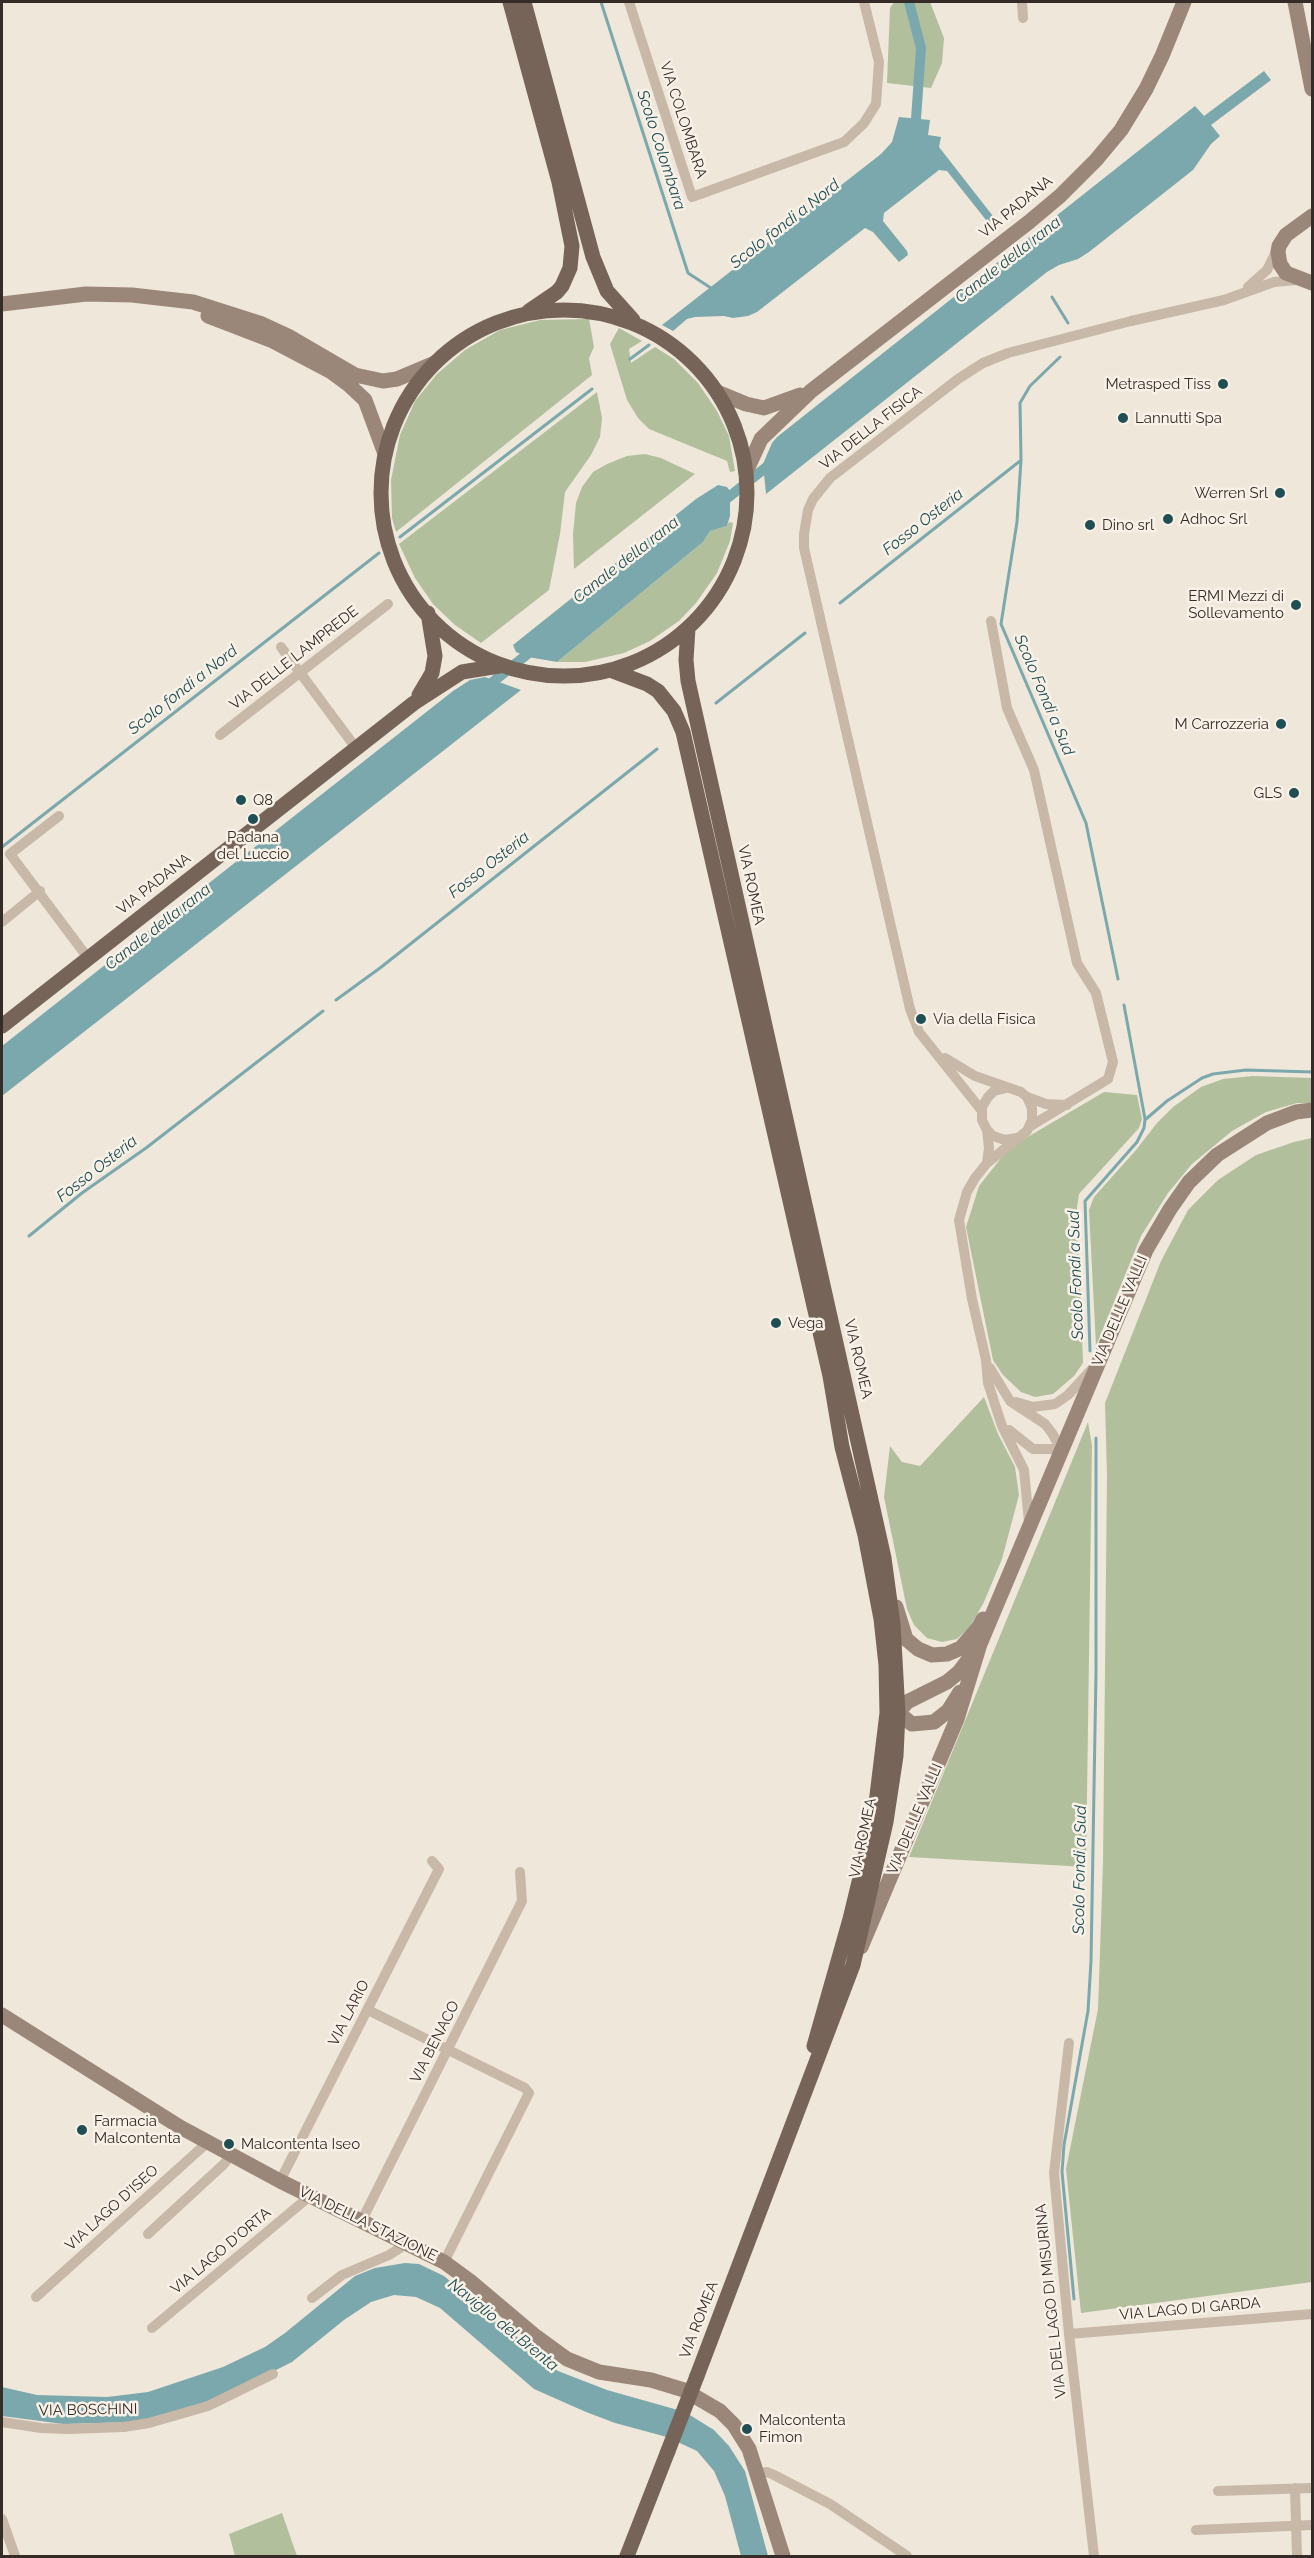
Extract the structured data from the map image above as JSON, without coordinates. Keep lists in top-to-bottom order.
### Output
{
  "streets": {
    "main road": ["VIA PADANA", "VIA ROMEA"],
    "street": [
      "VIA COLOMBARA",
      "VIA DELLA FISICA",
      "VIA DELLE LAMPREDE",
      "VIA DELLE VALLI",
      "VIA LARIO",
      "VIA BENACO",
      "VIA LAGO D'ISEO",
      "VIA DELLA STAZIONE",
      "VIA LAGO D'ORTA",
      "VIA DEL LAGO DI MISURINA",
      "VIA LAGO DI GARDA",
      "VIA BOSCHINI"
    ]
  },
  "crossings": [
    ["VIA ROMEA", "VIA DELLE VALLI"],
    ["VIA LARIO", "VIA DELLA STAZIONE"],
    ["VIA BENACO", "VIA DELLA STAZIONE"],
    ["VIA LAGO D'ISEO", "VIA DELLA STAZIONE"],
    ["VIA DELLA STAZIONE", "VIA LAGO D'ORTA"],
    ["VIA DEL LAGO DI MISURINA", "VIA LAGO DI GARDA"]
  ],
  "water": [
    "Scolo Colombara",
    "Scolo fondi a Nord",
    "Canale della rana",
    "Fosso Osteria",
    "Scolo Fondi a Sud",
    "Naviglio del Brenta"
  ],
  "places": [
    "Metrasped Tiss",
    "Lannutti Spa",
    "Werren Srl",
    "Adhoc Srl",
    "Dino srl",
    "ERMI Mezzi di Sollevamento",
    "M Carrozzeria",
    "GLS",
    "Q8",
    "Padana del Luccio",
    "Via della Fisica",
    "Vega",
    "Farmacia Malcontenta",
    "Malcontenta Iseo",
    "Malcontenta Fimon"
  ]
}
